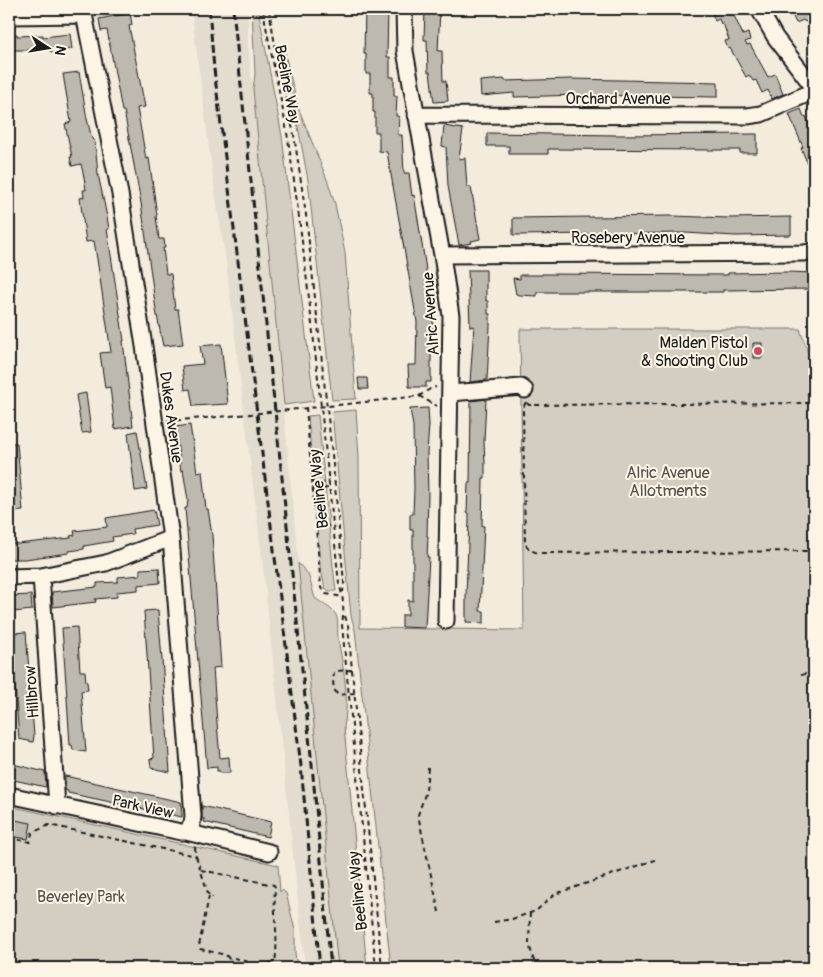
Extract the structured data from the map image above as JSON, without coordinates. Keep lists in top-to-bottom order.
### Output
{
  "streets": {
    "street": [
      "Orchard Avenue",
      "Rosebery Avenue",
      "Alric Avenue",
      "Dukes Avenue",
      "Hillbrow",
      "Park View"
    ],
    "path": ["Beeline Way"]
  },
  "crossings": [
    ["Orchard Avenue", "Alric Avenue"],
    ["Rosebery Avenue", "Alric Avenue"],
    ["Dukes Avenue", "Park View"],
    ["Hillbrow", "Park View"]
  ],
  "parks": ["Alric Avenue Allotments", "Beverley Park"],
  "places": ["Malden Pistol & Shooting Club"],
  "north": "right"
}
